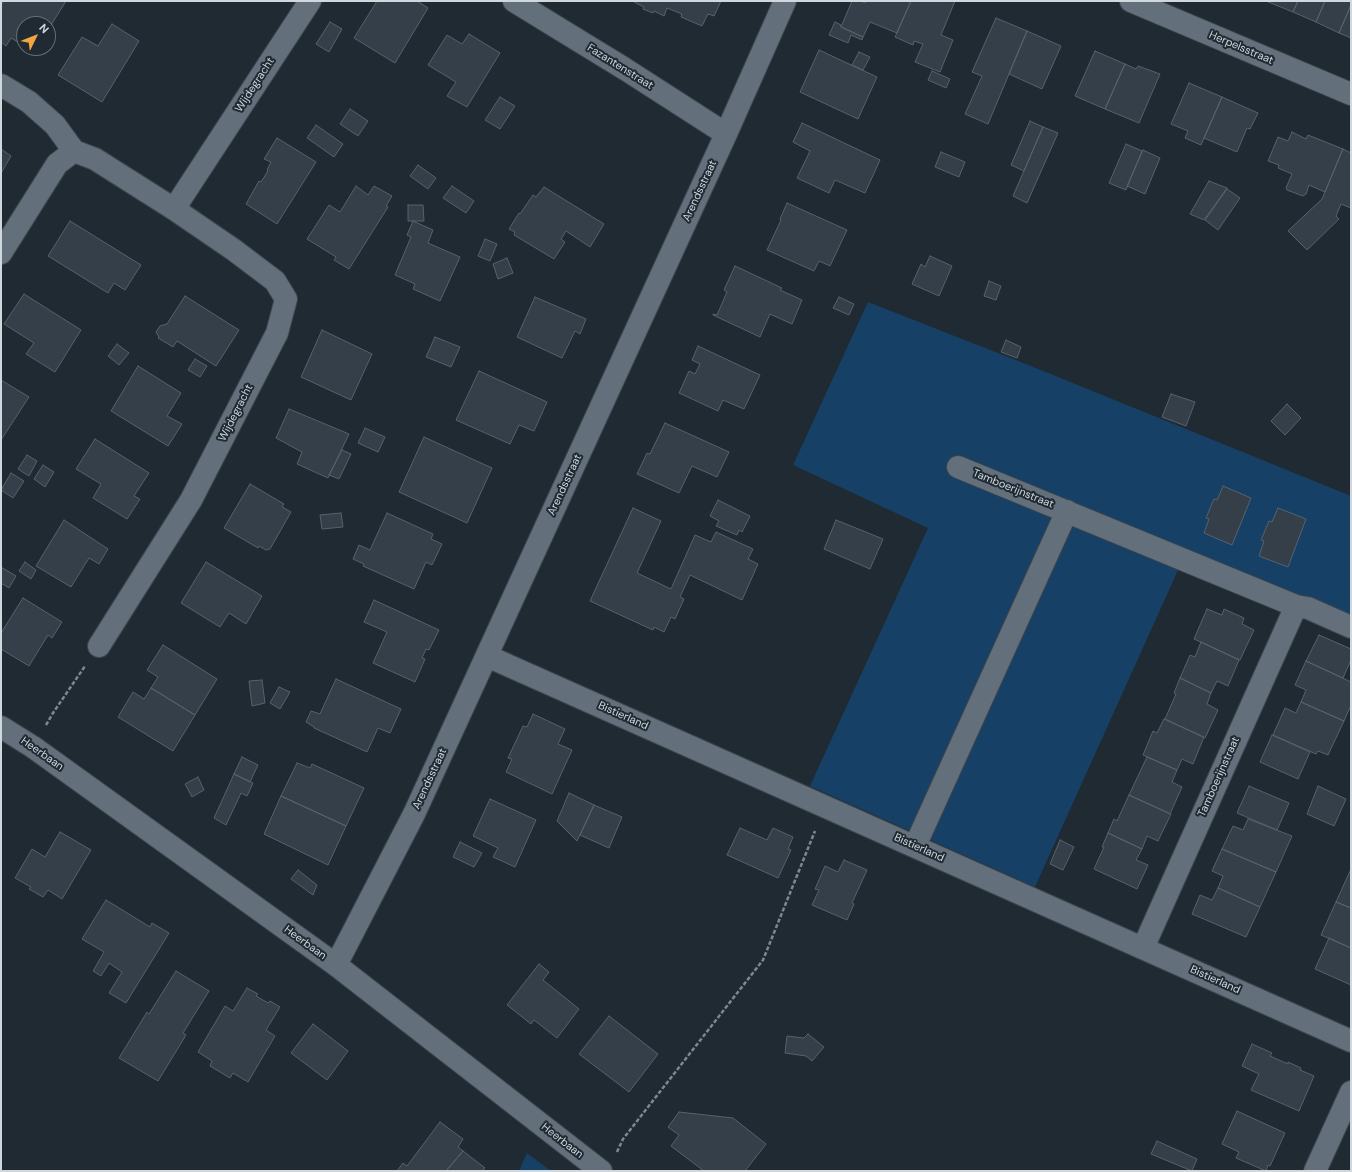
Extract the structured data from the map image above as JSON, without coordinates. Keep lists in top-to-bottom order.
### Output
{
  "streets": {
    "street": [
      "Herpelsstraat",
      "Fazantenstraat",
      "Wijdegracht",
      "Arendsstraat",
      "Tamboerijnstraat",
      "Bistierland",
      "Heerbaan"
    ]
  },
  "crossings": [
    ["Fazantenstraat", "Arendsstraat"],
    ["Arendsstraat", "Bistierland"],
    ["Arendsstraat", "Heerbaan"],
    ["Tamboerijnstraat", "Bistierland"]
  ],
  "north": "top right"
}
